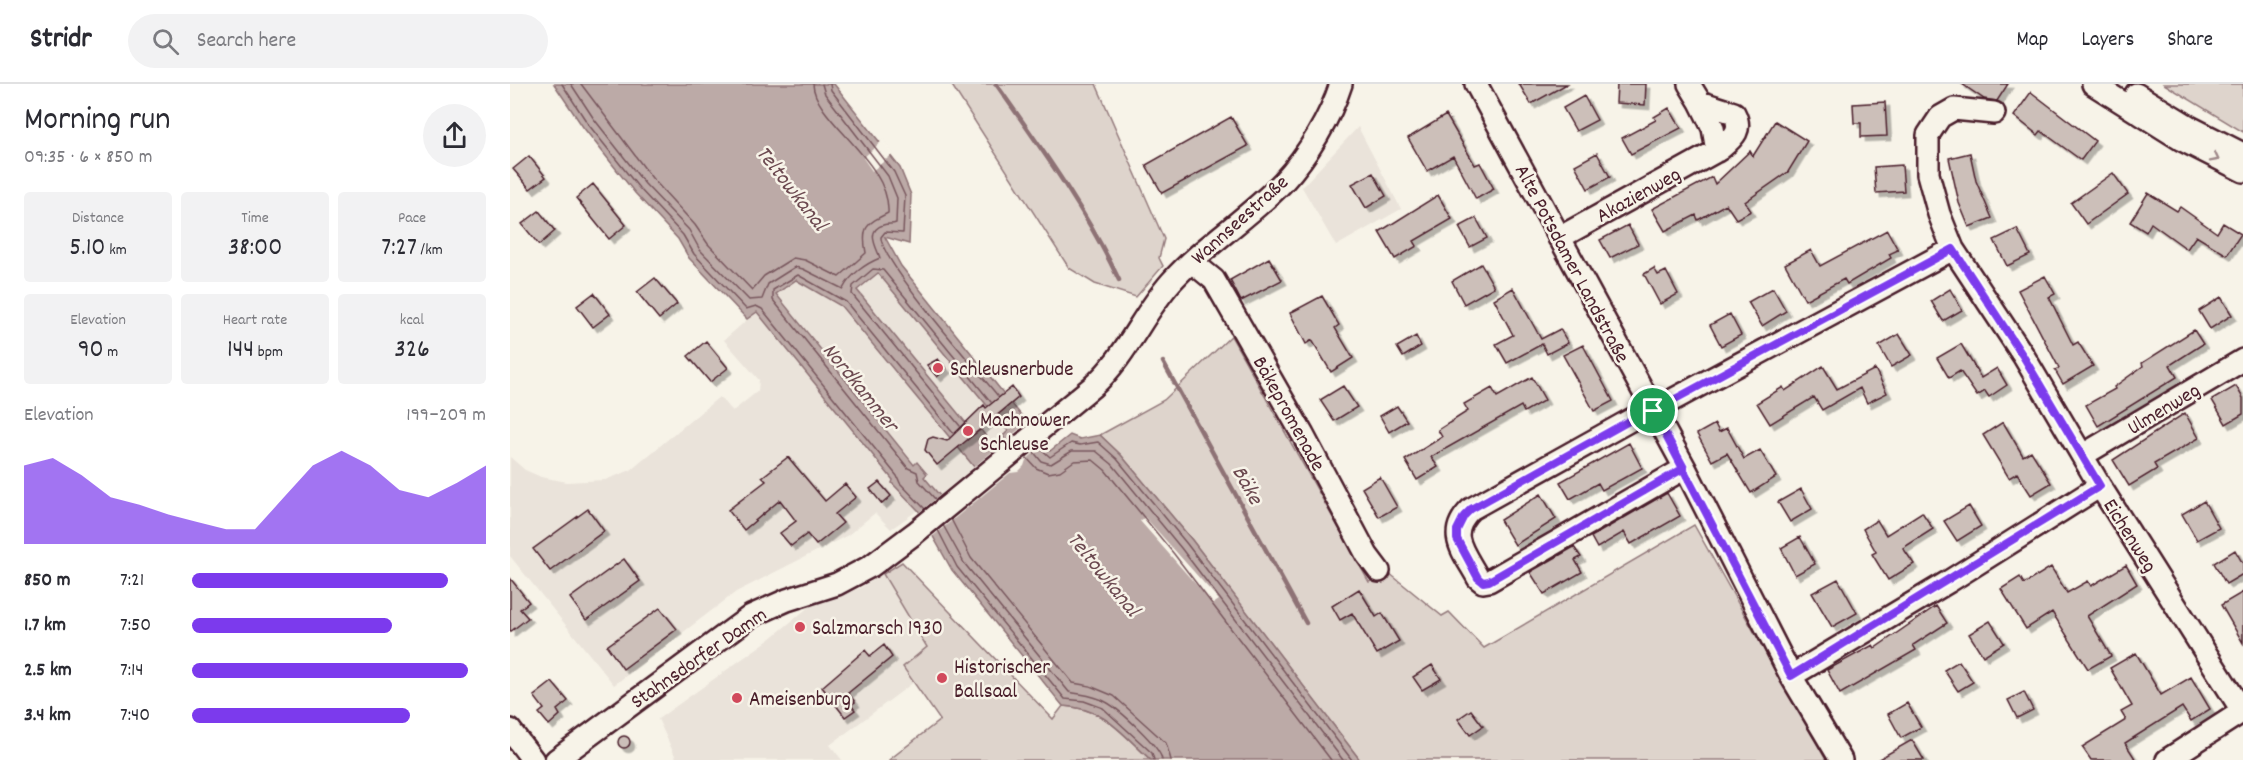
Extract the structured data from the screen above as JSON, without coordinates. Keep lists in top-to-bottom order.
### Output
{
  "streets": {
    "street": [
      "Akazienweg",
      "Wannseestraße",
      "Alte Potsdamer Landstraße",
      "Ulmenweg",
      "Bäkepromenade",
      "Eichenweg",
      "Stahnsdorfer Damm"
    ]
  },
  "crossings": [
    ["Akazienweg", "Alte Potsdamer Landstraße"],
    ["Wannseestraße", "Bäkepromenade"],
    ["Wannseestraße", "Stahnsdorfer Damm"],
    ["Ulmenweg", "Eichenweg"]
  ],
  "water": ["Teltowkanal", "Nordkammer", "Bäke"],
  "places": [
    "Schleusnerbude",
    "Machnower Schleuse",
    "Salzmarsch 1930",
    "Historischer Ballsaal",
    "Ameisenburg"
  ],
  "page": {
    "header": "Stridr",
    "search": "Search here",
    "nav": ["Map", "Layers", "Share"],
    "heading": ["Morning run", "09:35 · 6 × 850 m"],
    "stats": [
      ["Distance", "5.10 km"],
      ["Time", "38:00"],
      ["Pace", "7:27 /km"],
      ["Elevation", "90 m"],
      ["Heart rate", "144 bpm"],
      ["kcal", "326"]
    ],
    "chart": ["Elevation", "199–209 m"],
    "list": [
      {
        "name": "850 m",
        "note": "7:21"
      },
      {
        "name": "1.7 km",
        "note": "7:50"
      },
      {
        "name": "2.5 km",
        "note": "7:14"
      },
      {
        "name": "3.4 km",
        "note": "7:40"
      }
    ]
  }
}
